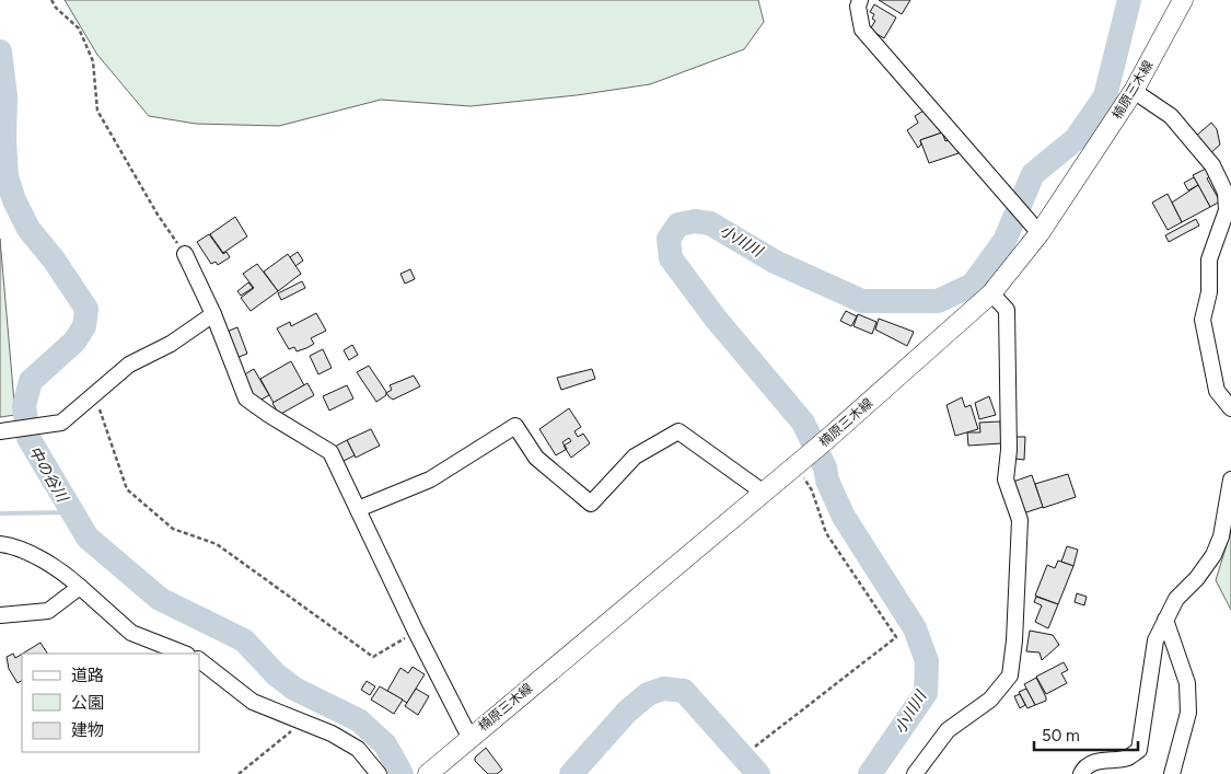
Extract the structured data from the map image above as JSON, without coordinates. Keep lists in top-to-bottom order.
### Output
{
  "streets": {
    "main road": ["楠原三木線"]
  },
  "water": ["小川川", "中の谷川"],
  "legend": ["道路", "公園", "建物"],
  "scale_bar": "50 m"
}
